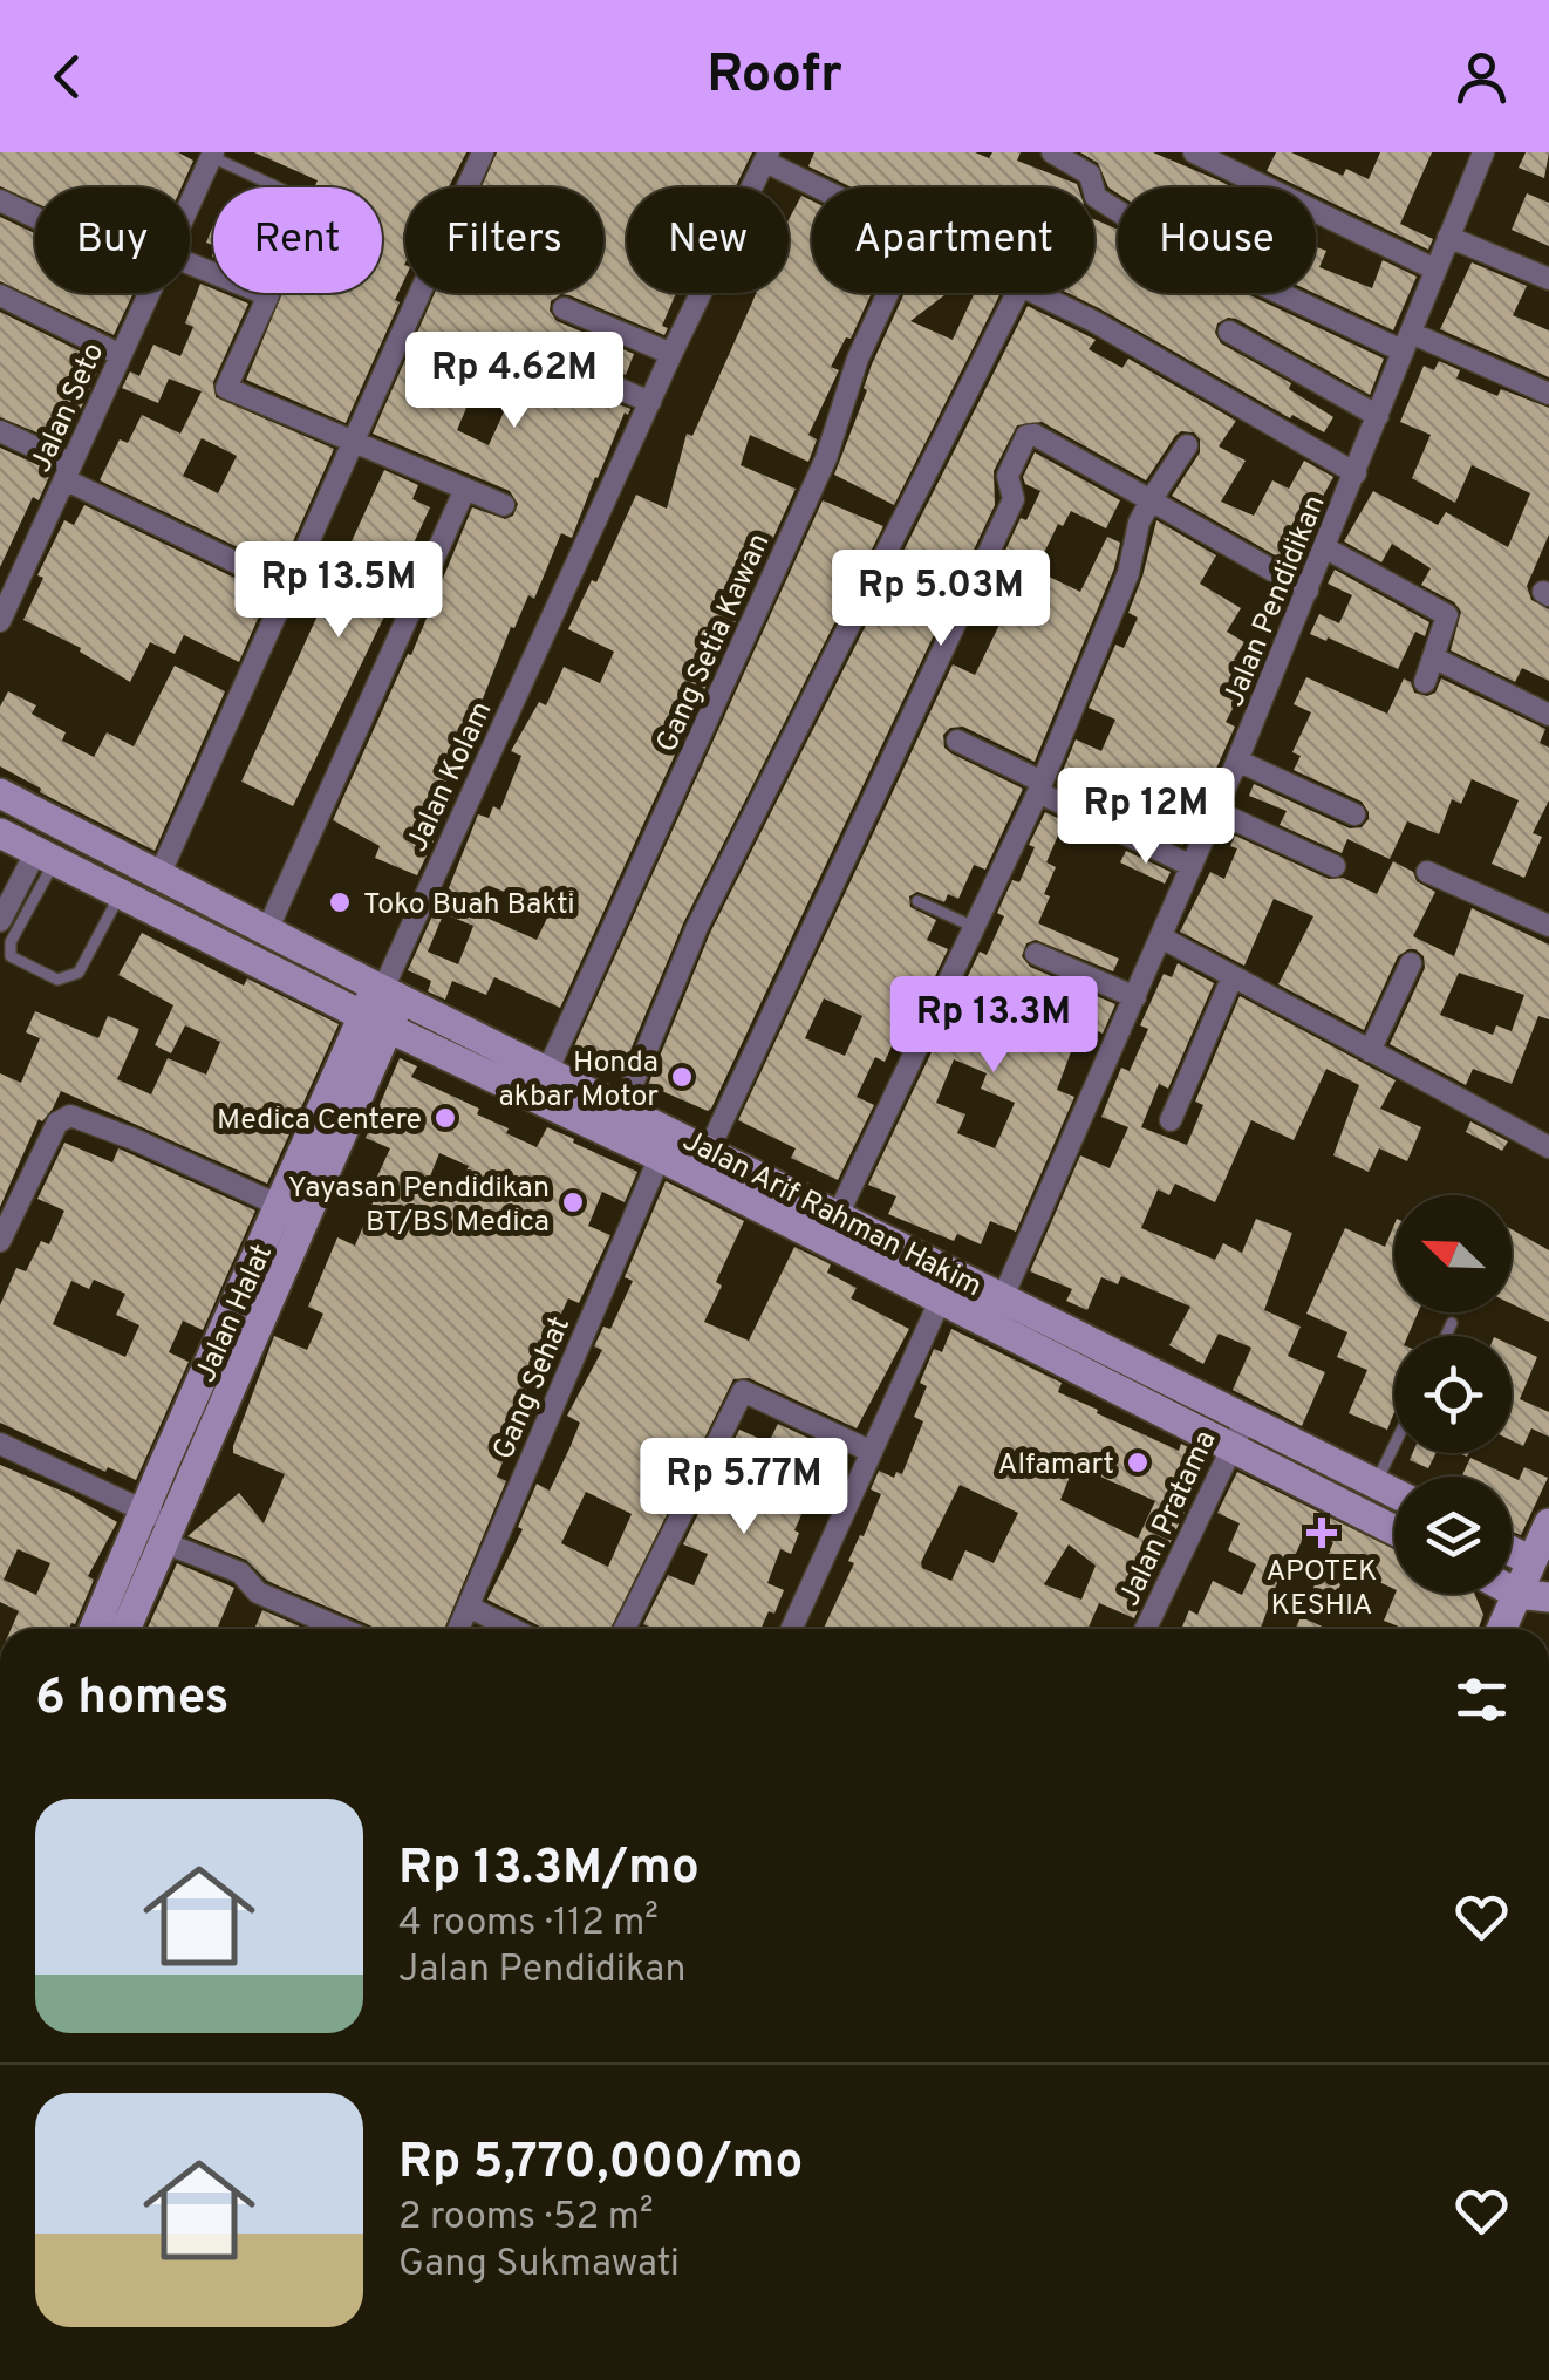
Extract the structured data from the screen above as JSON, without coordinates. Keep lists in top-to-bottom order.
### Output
{
  "streets": {
    "main road": ["Jalan Arif Rahman Hakim", "Jalan Halat"],
    "street": [
      "Jalan Seto",
      "Jalan Pendidikan",
      "Gang Setia Kawan",
      "Jalan Kolam",
      "Gang Sehat",
      "Jalan Pratama"
    ]
  },
  "crossings": [
    ["Jalan Pendidikan", "Jalan Arif Rahman Hakim"],
    ["Gang Setia Kawan", "Jalan Arif Rahman Hakim"],
    ["Jalan Kolam", "Jalan Arif Rahman Hakim"],
    ["Jalan Kolam", "Jalan Halat"],
    ["Jalan Arif Rahman Hakim", "Jalan Halat"],
    ["Jalan Arif Rahman Hakim", "Gang Sehat"],
    ["Jalan Arif Rahman Hakim", "Jalan Pratama"]
  ],
  "places": {
    "other": [
      "Toko Buah Bakti",
      "Honda akbar Motor",
      "Medica Centere",
      "Yayasan Pendidikan BT/BS Medica",
      "Alfamart"
    ],
    "health": ["APOTEK KESHIA"]
  },
  "north": "top left",
  "page": {
    "header": "Roofr",
    "chip": [
      "Buy",
      "Rent",
      "Filters",
      "New",
      "Apartment",
      "House"
    ],
    "price": [
      "Rp 4.62M",
      "Rp 13.5M",
      "Rp 5.03M",
      "Rp 12M",
      "Rp 13.3M",
      "Rp 5.77M"
    ],
    "heading": "6 homes",
    "list": [
      {
        "name": "Rp 13.3M/mo",
        "note": "4 rooms · 112 m² · Jalan Pendidikan"
      },
      {
        "name": "Rp 5,770,000/mo",
        "note": "2 rooms · 52 m² · Gang Sukmawati"
      }
    ]
  }
}
